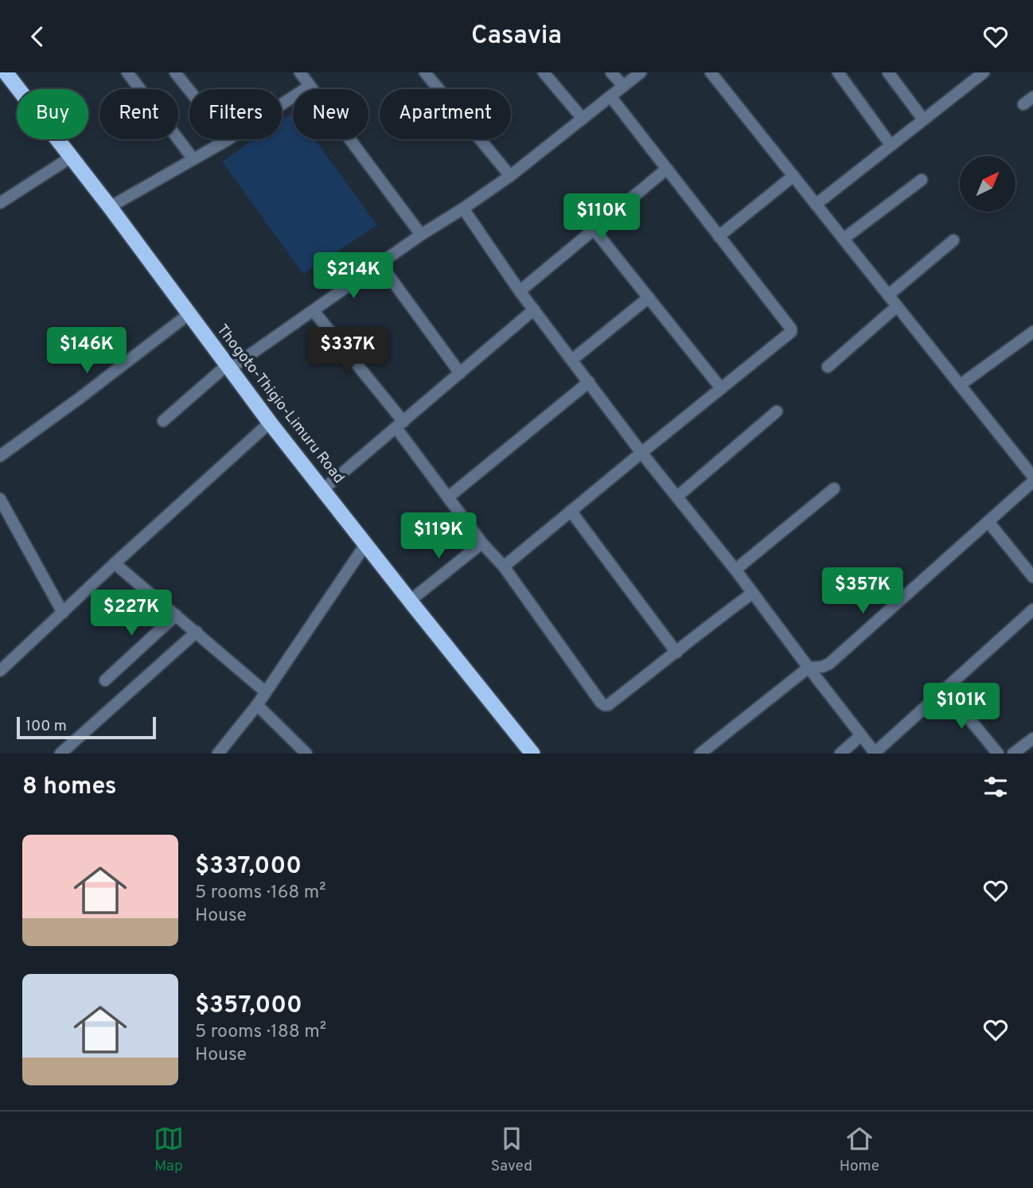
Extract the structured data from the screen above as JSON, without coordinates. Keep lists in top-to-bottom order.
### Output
{
  "streets": {
    "highway": ["Thogoto-Thigio-Limuru Road"]
  },
  "scale_bar": "100 m",
  "north": "top right",
  "page": {
    "header": "Casavia",
    "chip": [
      "Buy",
      "Rent",
      "Filters",
      "New",
      "Apartment"
    ],
    "price": [
      "$110K",
      "$214K",
      "$146K",
      "$337K",
      "$119K",
      "$357K",
      "$227K",
      "$101K"
    ],
    "scale": "100 m",
    "heading": "8 homes",
    "list": [
      {
        "name": "$337,000",
        "note": "5 rooms · 168 m² · House"
      },
      {
        "name": "$357,000",
        "note": "5 rooms · 188 m² · House"
      }
    ],
    "tabs": ["Map", "Saved", "Home"]
  }
}
